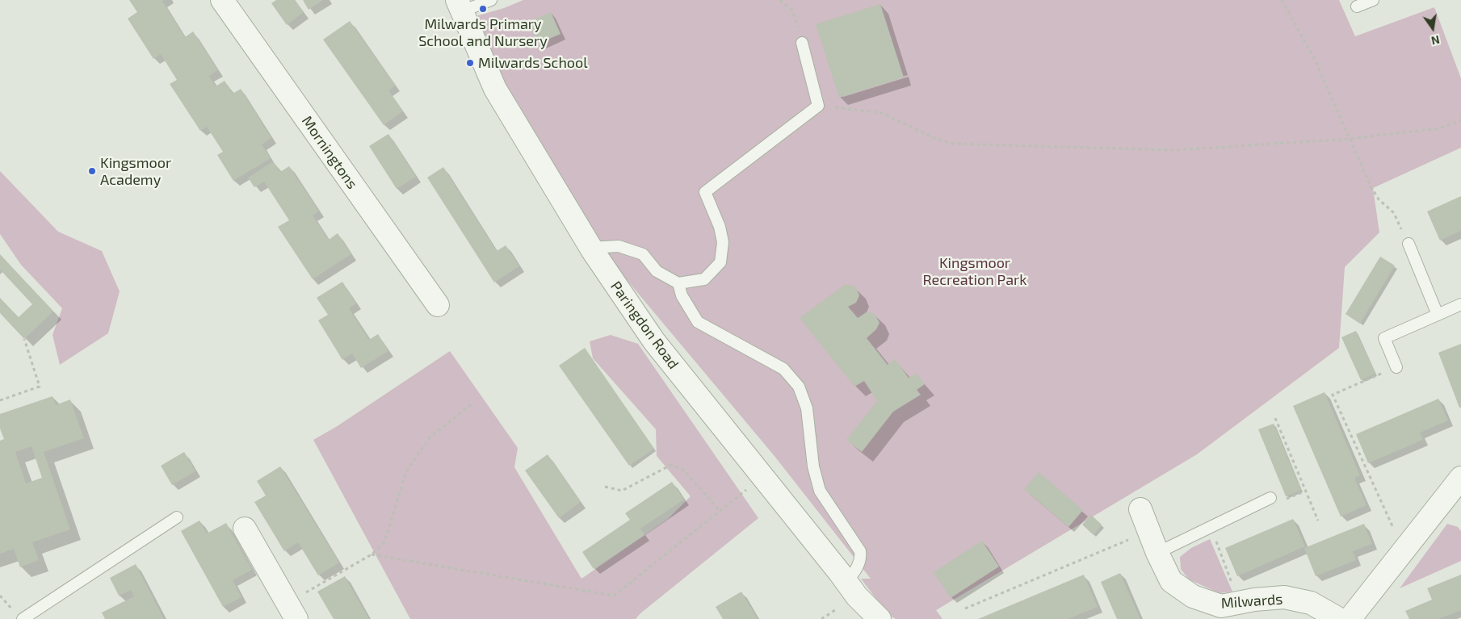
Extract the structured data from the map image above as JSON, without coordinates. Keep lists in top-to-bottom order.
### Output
{
  "streets": {
    "street": ["Morningtons", "Paringdon Road", "Milwards"]
  },
  "parks": ["Kingsmoor Recreation Park"],
  "places": ["Milwards Primary School and Nursery", "Milwards School", "Kingsmoor Academy"],
  "north": "bottom"
}
